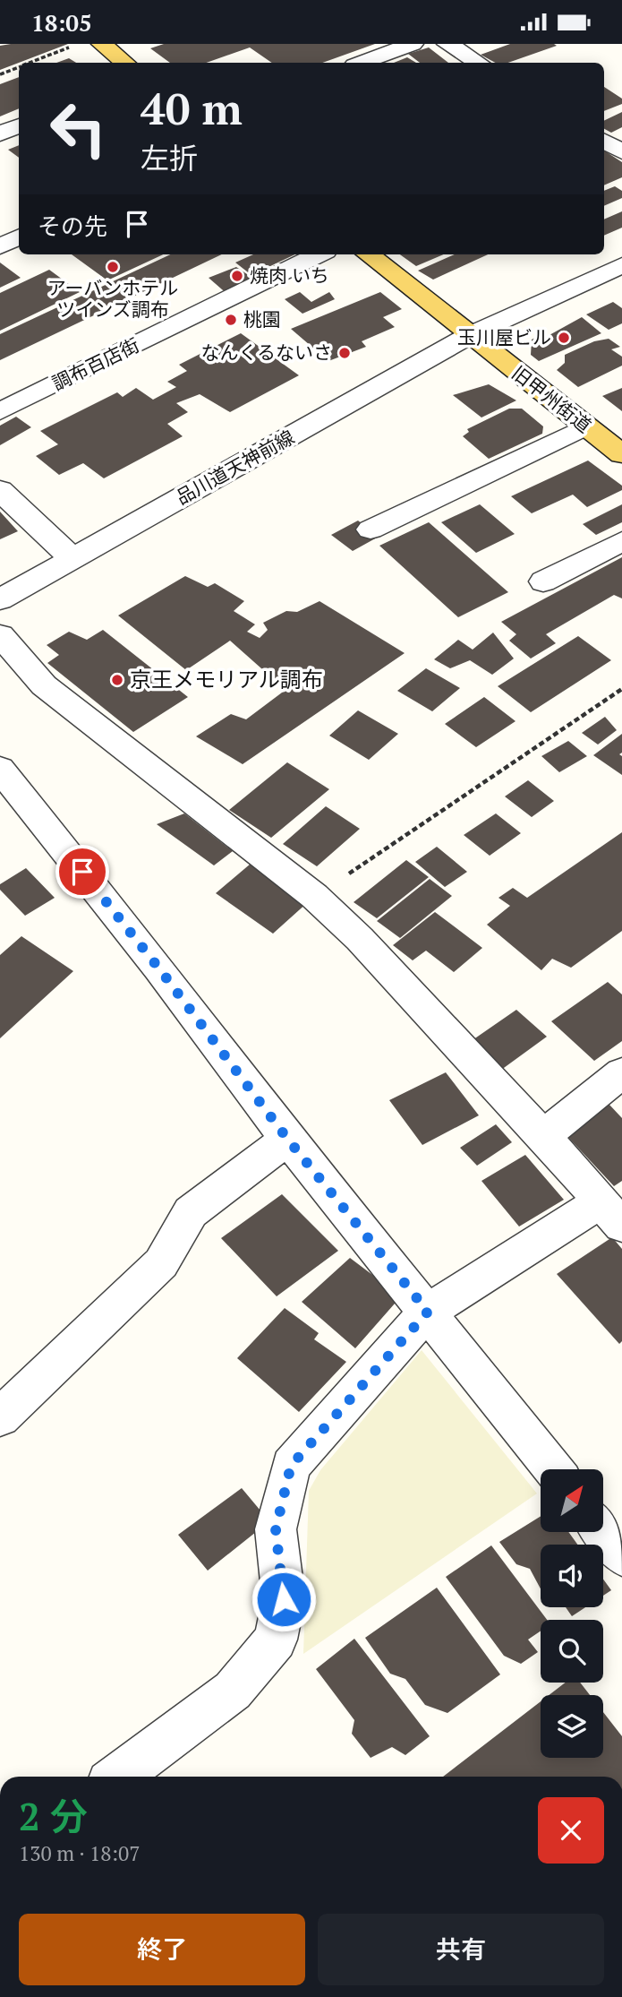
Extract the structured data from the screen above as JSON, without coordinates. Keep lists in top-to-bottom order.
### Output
{
  "streets": {
    "main road": ["旧甲州街道"],
    "street": ["調布百店街", "品川道天神前線"]
  },
  "crossings": [
    ["旧甲州街道", "品川道天神前線"]
  ],
  "places": [
    "アーバンホテル ツインズ調布",
    "焼肉 いち",
    "桃園",
    "玉川屋ビル",
    "なんくるないさ",
    "京王メモリアル調布"
  ],
  "north": "top right",
  "page": {
    "status": "18:05",
    "turn": ["40 m", "左折"],
    "then": "その先",
    "heading": ["2 分", "130 m · 18:07"],
    "buttons": ["終了", "共有"]
  }
}
